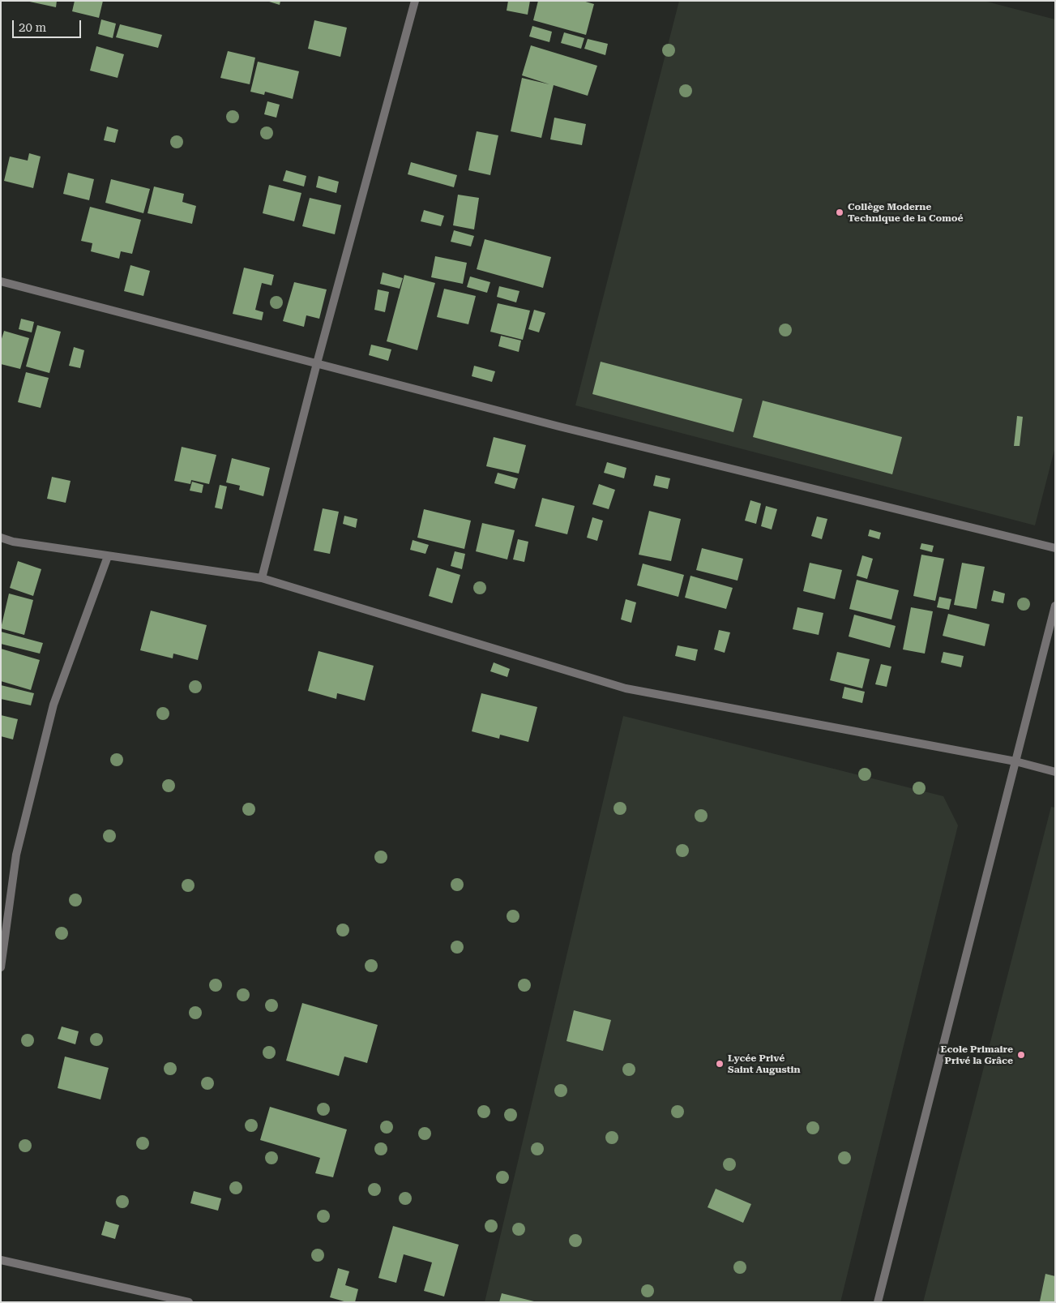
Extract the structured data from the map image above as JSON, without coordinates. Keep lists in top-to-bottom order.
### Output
{
  "places": ["Collège Moderne Technique de la Comoé", "Ecole Primaire Privé la Grâce", "Lycée Privé Saint Augustin"],
  "scale_bar": "20 m"
}
